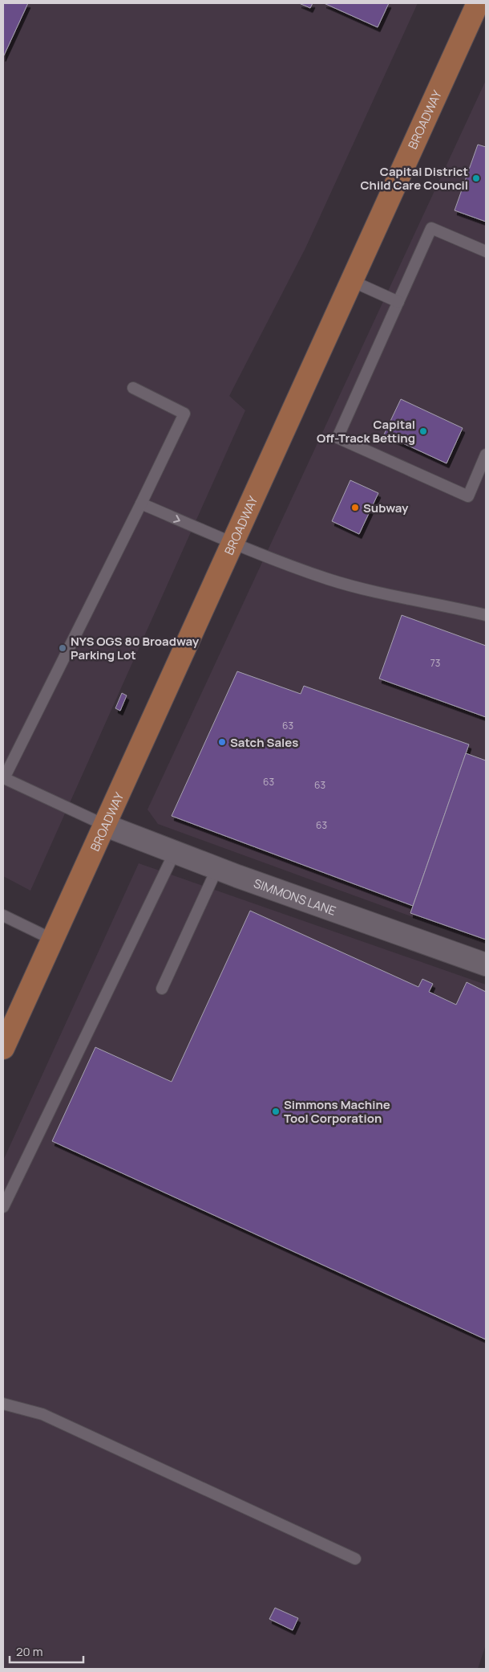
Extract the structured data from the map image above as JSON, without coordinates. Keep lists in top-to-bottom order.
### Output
{
  "streets": {
    "main road": ["BROADWAY"],
    "street": ["SIMMONS LANE"]
  },
  "crossings": [
    ["BROADWAY", "SIMMONS LANE"]
  ],
  "places": [
    "Capital District Child Care Council",
    "Capital Off-Track Betting",
    "Subway",
    "NYS OGS 80 Broadway Parking Lot",
    "Satch Sales",
    "Simmons Machine Tool Corporation"
  ],
  "house_numbers": [
    "73",
    "63",
    "63",
    "63",
    "63"
  ],
  "scale_bar": "20 m"
}
